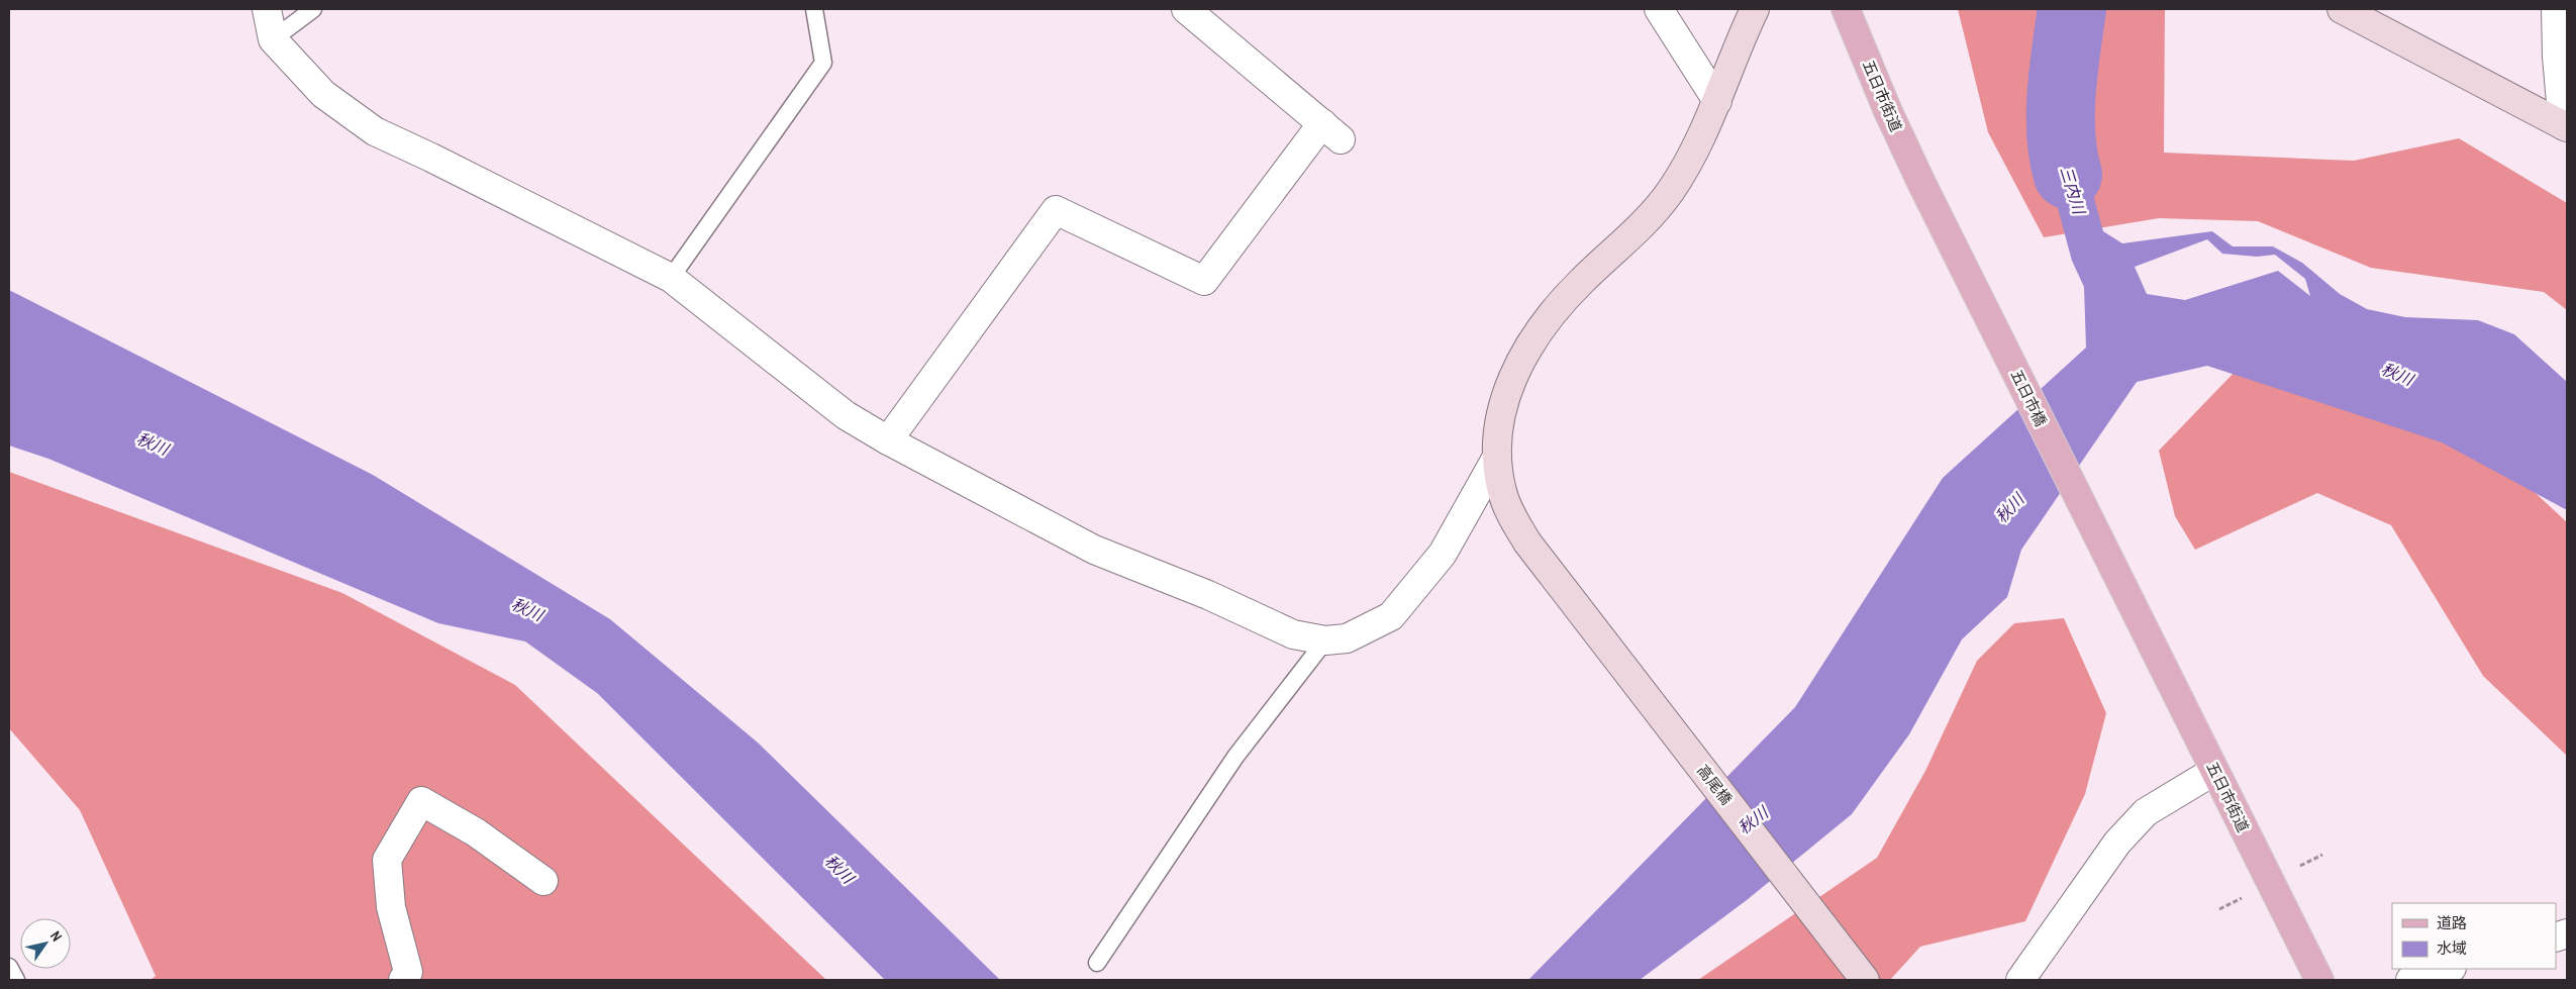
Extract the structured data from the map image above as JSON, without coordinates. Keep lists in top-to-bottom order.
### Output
{
  "streets": {
    "main road": ["五日市街道", "五日市橋"],
    "street": ["高尾橋"]
  },
  "crossings": [
    ["五日市街道", "五日市橋"]
  ],
  "water": ["三内川", "秋川"],
  "legend": ["道路", "水域"],
  "north": "top right"
}
